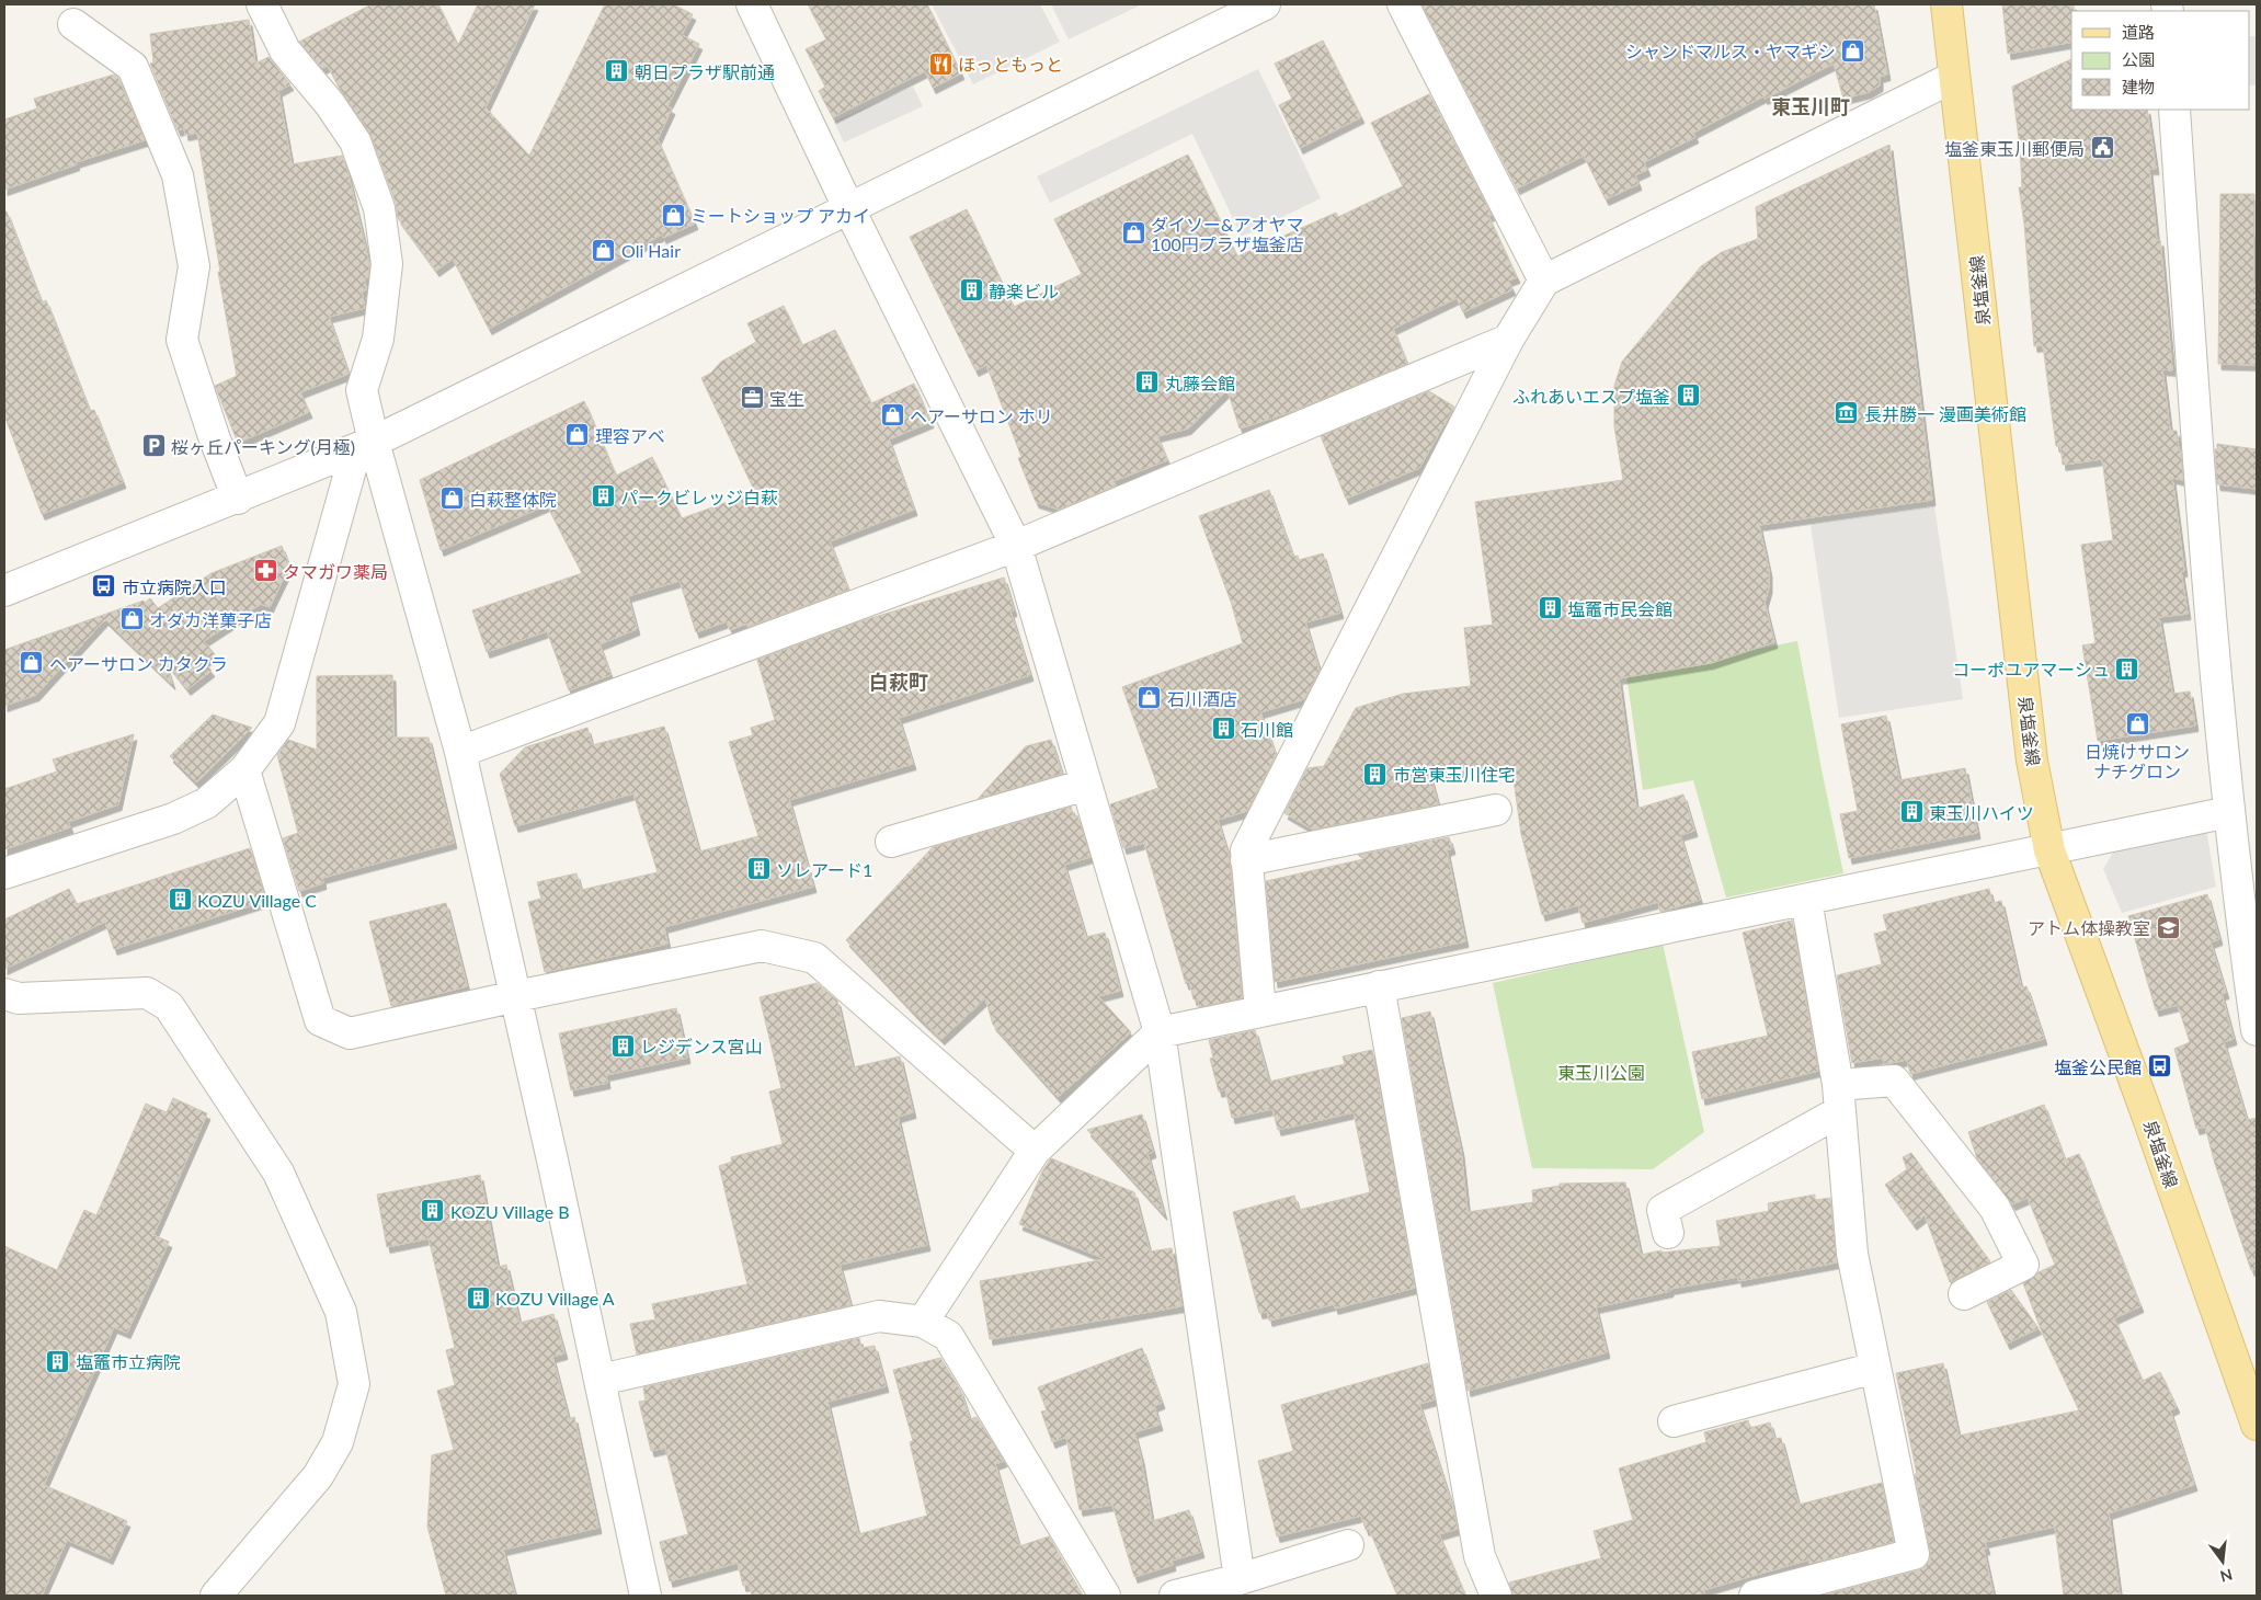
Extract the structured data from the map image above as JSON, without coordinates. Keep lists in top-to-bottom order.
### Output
{
  "streets": {
    "main road": ["泉塩釜線"]
  },
  "districts": ["東玉川町", "白萩町"],
  "parks": ["東玉川公園"],
  "places": {
    "shop": [
      "シャンドマルス・ヤマギシ",
      "ミートショップ アカイ",
      "ダイソー&アオヤマ 100円プラザ塩釜店",
      "Oli Hair",
      "ヘアーサロン ホリ",
      "理容アベ",
      "白萩整体院",
      "オダカ洋菓子店",
      "ヘアーサロン カタクラ",
      "石川酒店",
      "日焼けサロン ナチグロン"
    ],
    "restaurant": ["ほっともっと"],
    "building": [
      "朝日プラザ駅前通",
      "静楽ビル",
      "丸藤会館",
      "ふれあいエスプ塩釜",
      "パークビレッジ白萩",
      "塩竈市民会館",
      "コーポユアマーシュ",
      "石川館",
      "市営東玉川住宅",
      "東玉川ハイツ",
      "ソレアード1",
      "KOZU Village C",
      "レジデンス宮山",
      "KOZU Village B",
      "KOZU Village A",
      "塩竈市立病院"
    ],
    "public building": ["塩釜東玉川郵便局"],
    "office": ["宝生"],
    "museum": ["長井勝一 漫画美術館"],
    "parking": ["桜ヶ丘パーキング(月極)"],
    "pharmacy": ["タマガワ薬局"],
    "bus stop": ["市立病院入口", "塩釜公民館"],
    "school or university": ["アトム体操教室"]
  },
  "legend": ["道路", "公園", "建物"],
  "north": "bottom"
}
